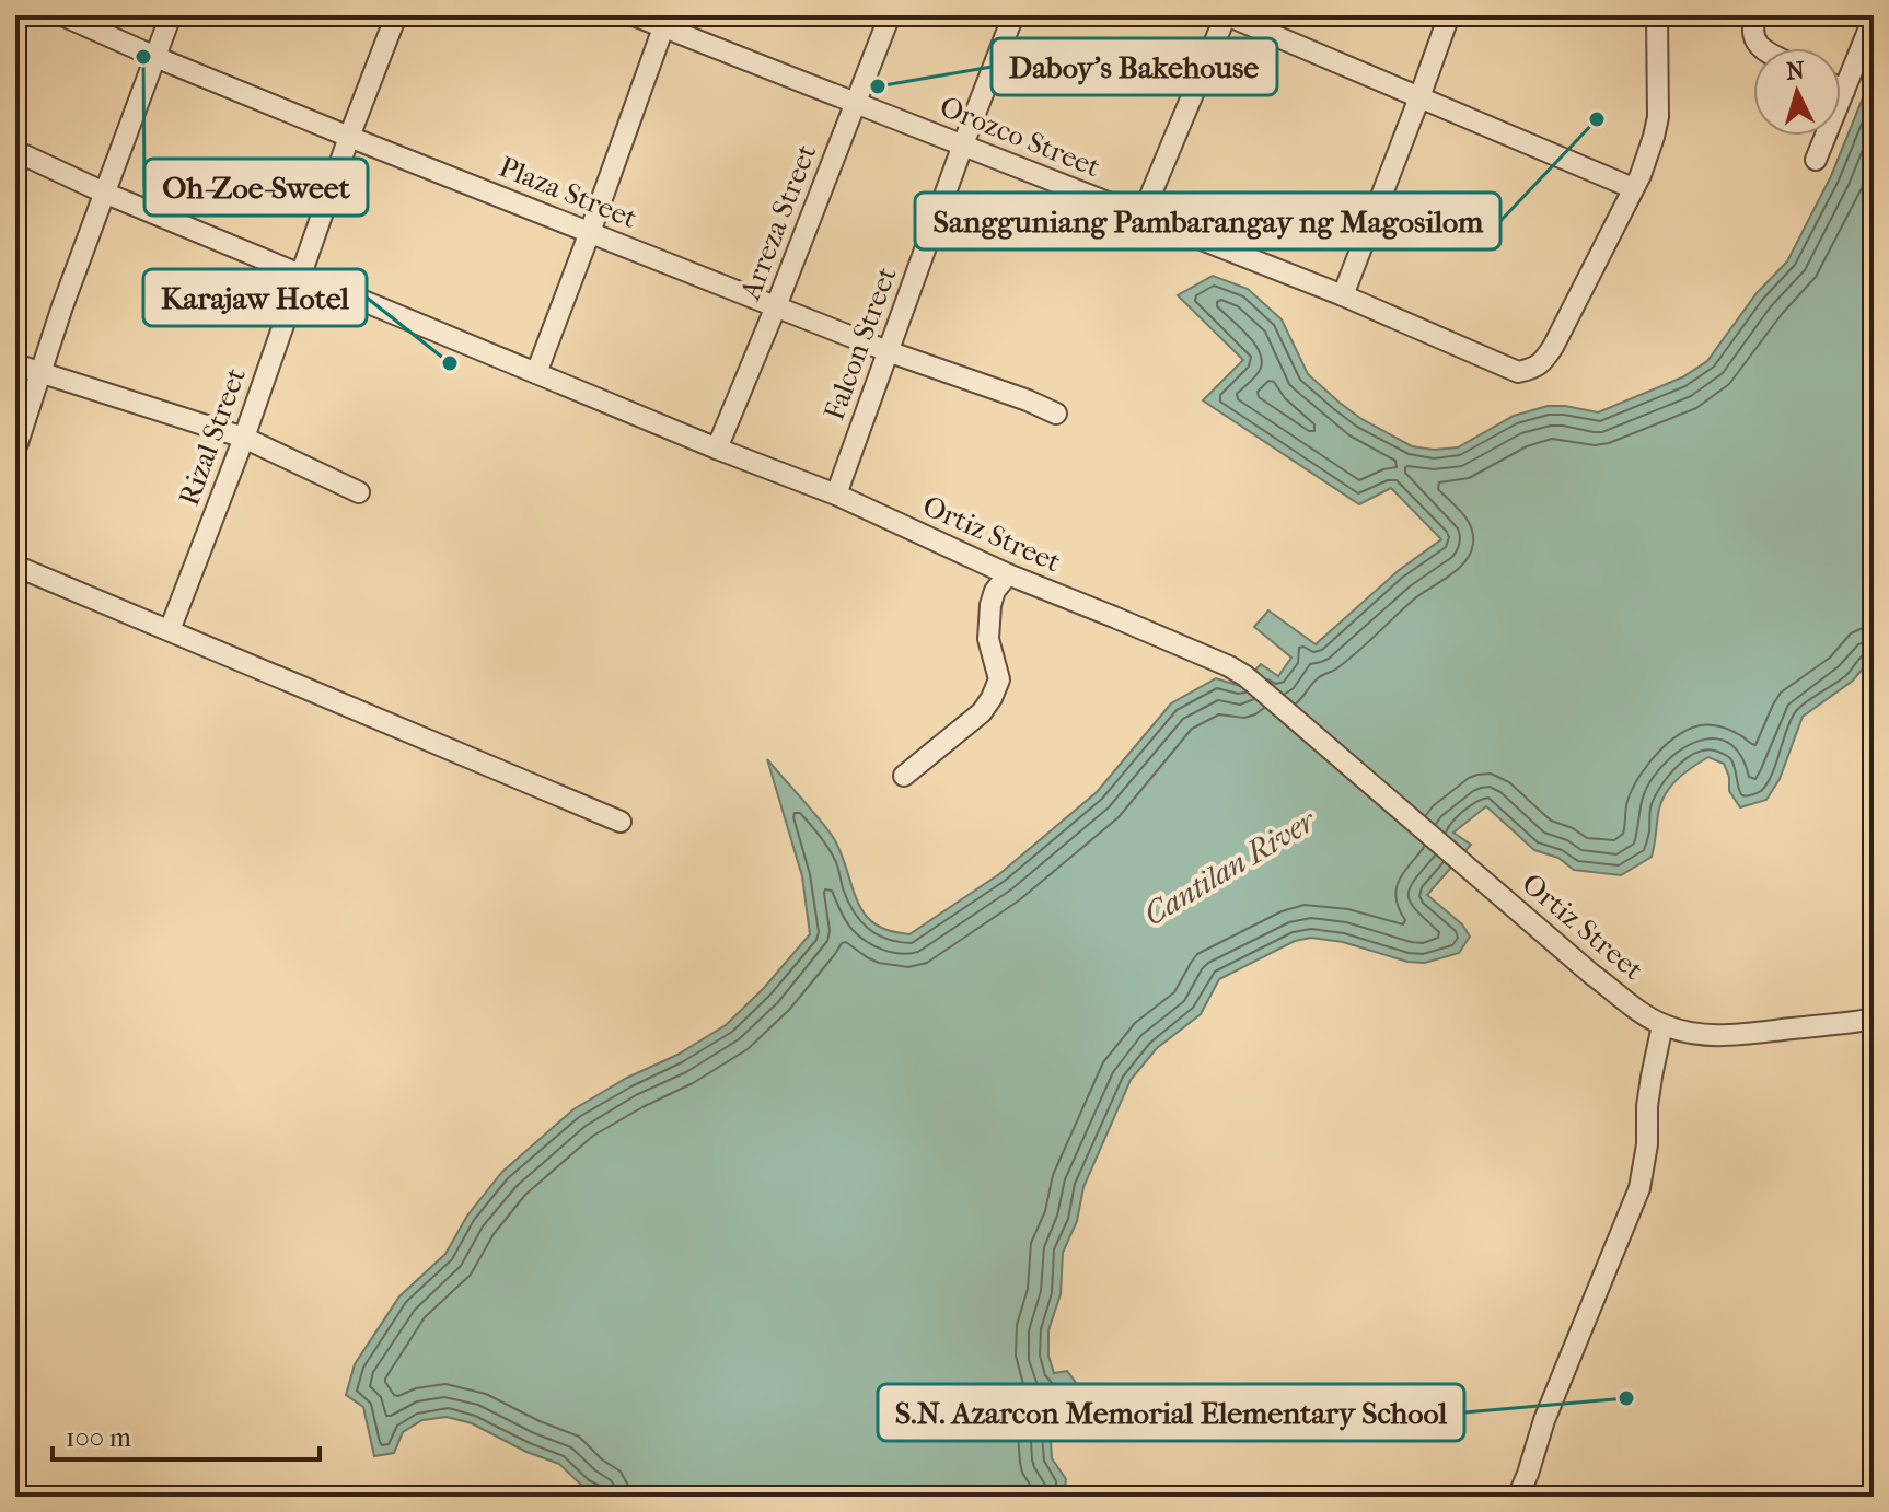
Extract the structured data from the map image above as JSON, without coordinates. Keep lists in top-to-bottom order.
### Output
{
  "streets": {
    "street": [
      "Orozco Street",
      "Plaza Street",
      "Arreza Street",
      "Falcon Street",
      "Rizal Street",
      "Ortiz Street"
    ]
  },
  "crossings": [
    ["Orozco Street", "Arreza Street"],
    ["Orozco Street", "Falcon Street"],
    ["Plaza Street", "Arreza Street"],
    ["Plaza Street", "Falcon Street"],
    ["Plaza Street", "Rizal Street"],
    ["Arreza Street", "Ortiz Street"],
    ["Falcon Street", "Ortiz Street"],
    ["Rizal Street", "Ortiz Street"]
  ],
  "water": ["Cantilan River"],
  "places": [
    "Oh-Zoe-Sweet",
    "Daboy's Bakehouse",
    "Sangguniang Pambarangay ng Magosilom",
    "Karajaw Hotel",
    "S.N. Azarcon Memorial Elementary School"
  ],
  "scale_bar": "100 m",
  "north": "top"
}
